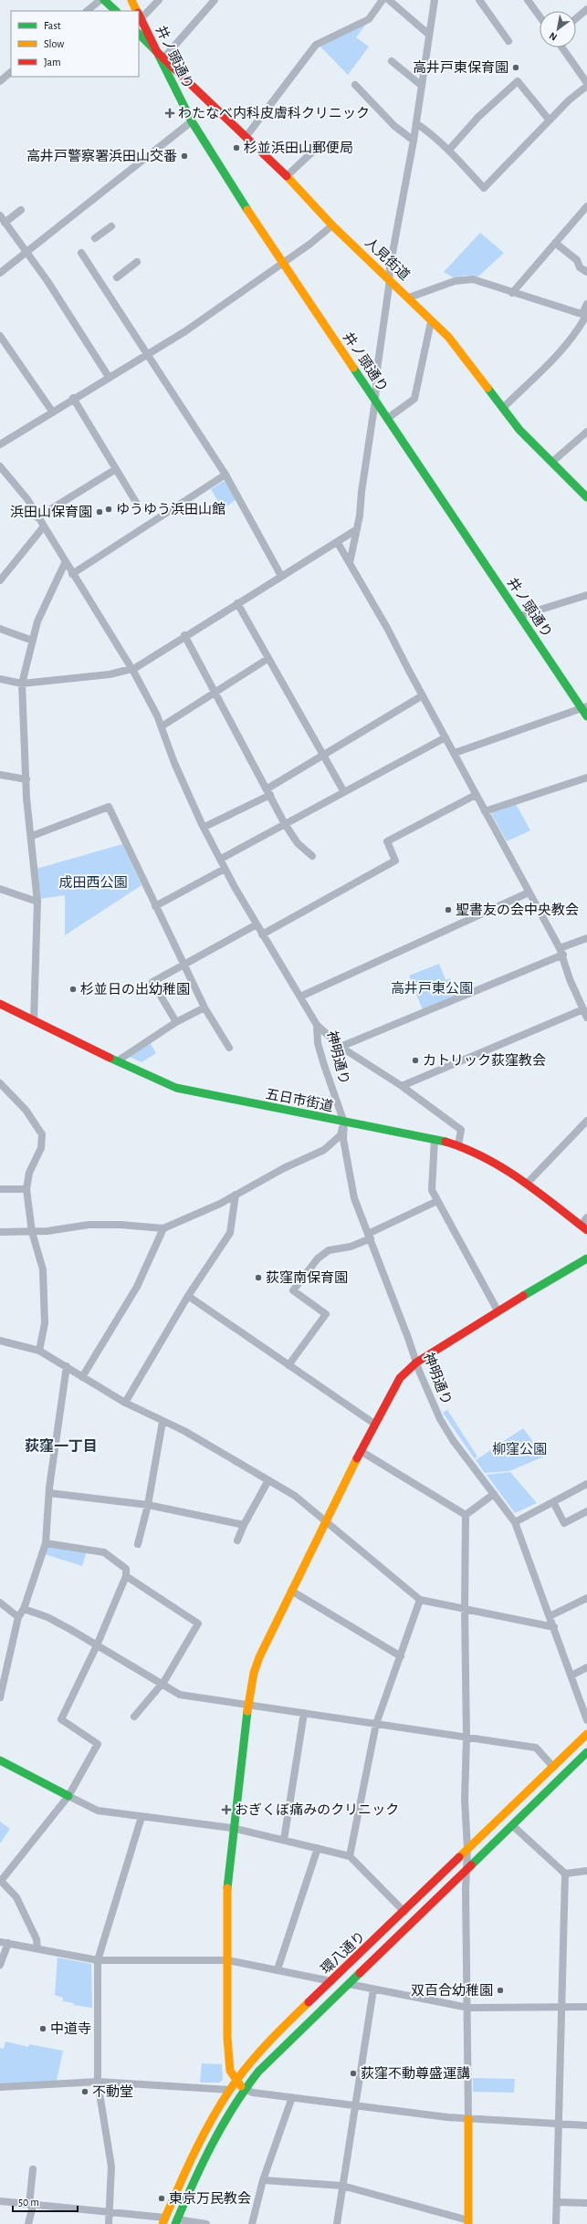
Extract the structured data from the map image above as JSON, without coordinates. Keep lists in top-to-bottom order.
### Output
{
  "streets": {
    "main road": [
      "井ノ頭通り",
      "人見街道",
      "五日市街道",
      "環八通り"
    ],
    "street": ["神明通り"]
  },
  "crossings": [
    ["井ノ頭通り", "人見街道"],
    ["神明通り", "五日市街道"]
  ],
  "districts": ["荻窪一丁目"],
  "parks": ["成田西公園", "高井戸東公園", "柳窪公園"],
  "places": {
    "other": [
      "高井戸東保育園",
      "杉並浜田山郵便局",
      "高井戸警察署浜田山交番",
      "ゆうゆう浜田山館",
      "浜田山保育園",
      "聖書友の会中央教会",
      "杉並日の出幼稚園",
      "カトリック荻窪教会",
      "荻窪南保育園",
      "双百合幼稚園",
      "中道寺",
      "荻窪不動尊盛運講",
      "不動堂",
      "東京万民教会"
    ],
    "health": ["わたなべ内科皮膚科クリニック", "おぎくぼ痛みのクリニック"]
  },
  "legend": ["Fast", "Slow", "Jam"],
  "scale_bar": "50 m",
  "north": "bottom left"
}
